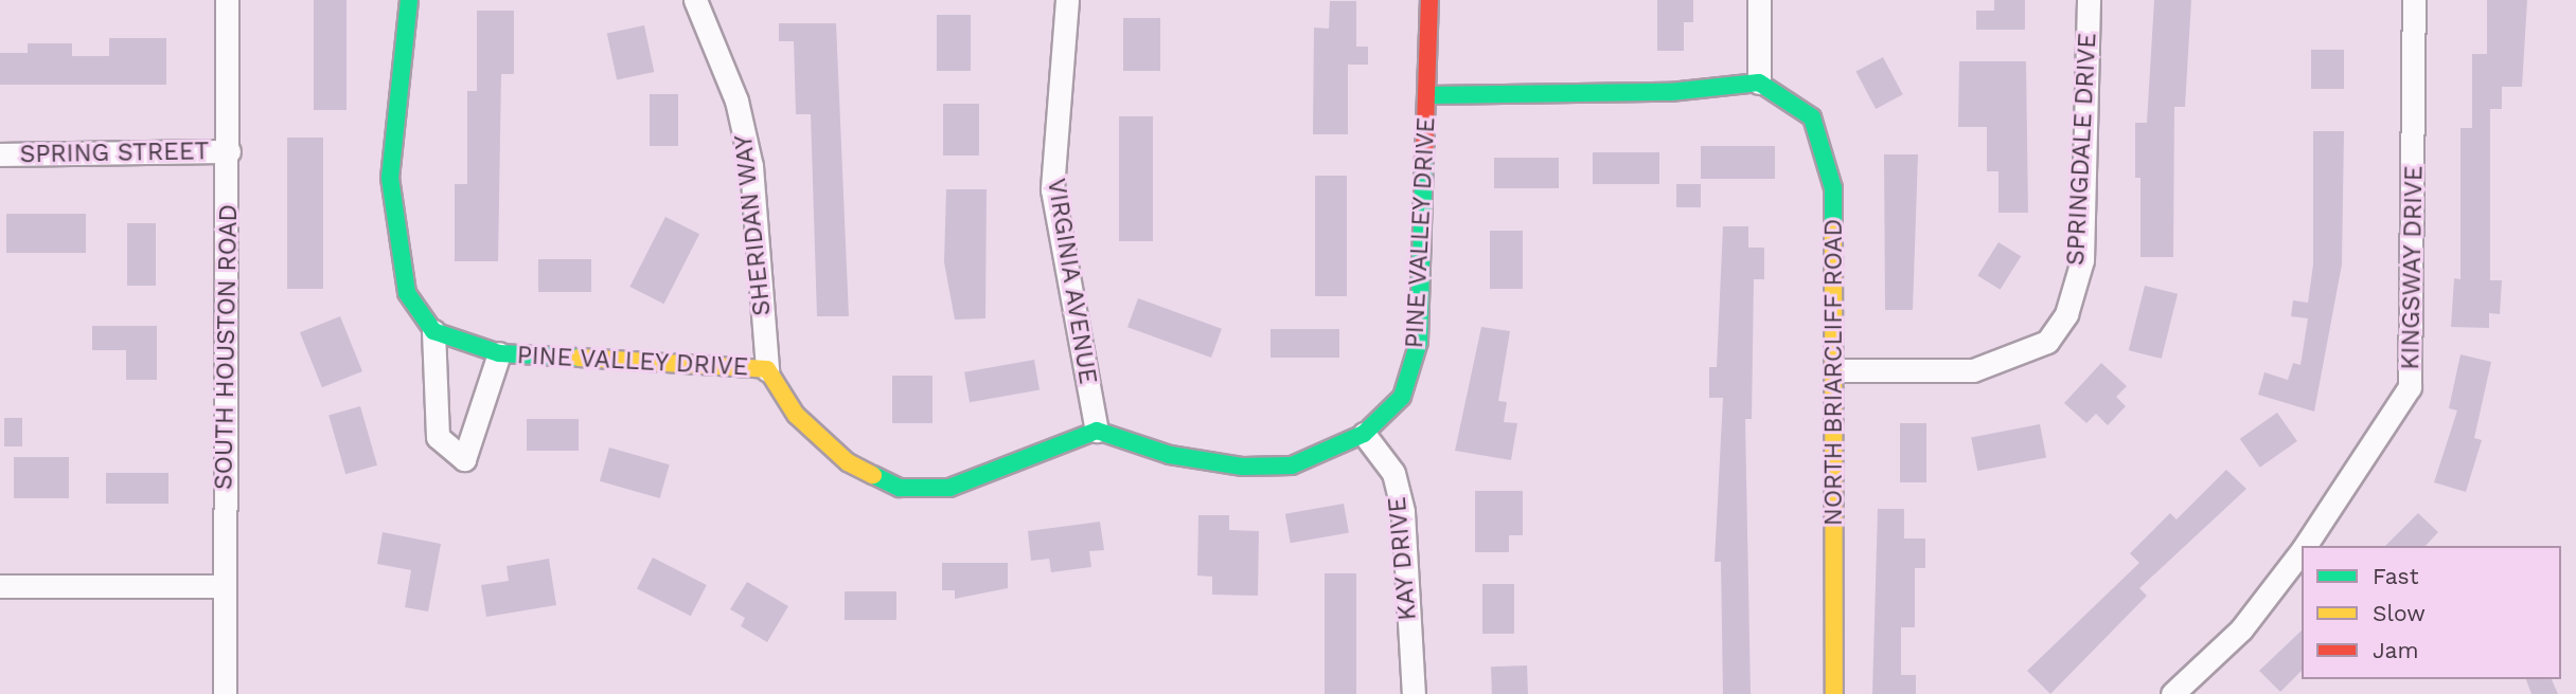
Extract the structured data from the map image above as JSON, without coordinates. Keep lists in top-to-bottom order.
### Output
{
  "streets": {
    "street": [
      "SPRINGDALE DRIVE",
      "SPRING STREET",
      "SHERIDAN WAY",
      "PINE VALLEY DRIVE",
      "KINGSWAY DRIVE",
      "VIRGINIA AVENUE",
      "SOUTH HOUSTON ROAD",
      "NORTH BRIARCLIFF ROAD",
      "KAY DRIVE"
    ]
  },
  "crossings": [
    ["SPRINGDALE DRIVE", "NORTH BRIARCLIFF ROAD"],
    ["SPRING STREET", "SOUTH HOUSTON ROAD"],
    ["SHERIDAN WAY", "PINE VALLEY DRIVE"],
    ["PINE VALLEY DRIVE", "VIRGINIA AVENUE"],
    ["PINE VALLEY DRIVE", "KAY DRIVE"]
  ],
  "legend": ["Fast", "Slow", "Jam"]
}
